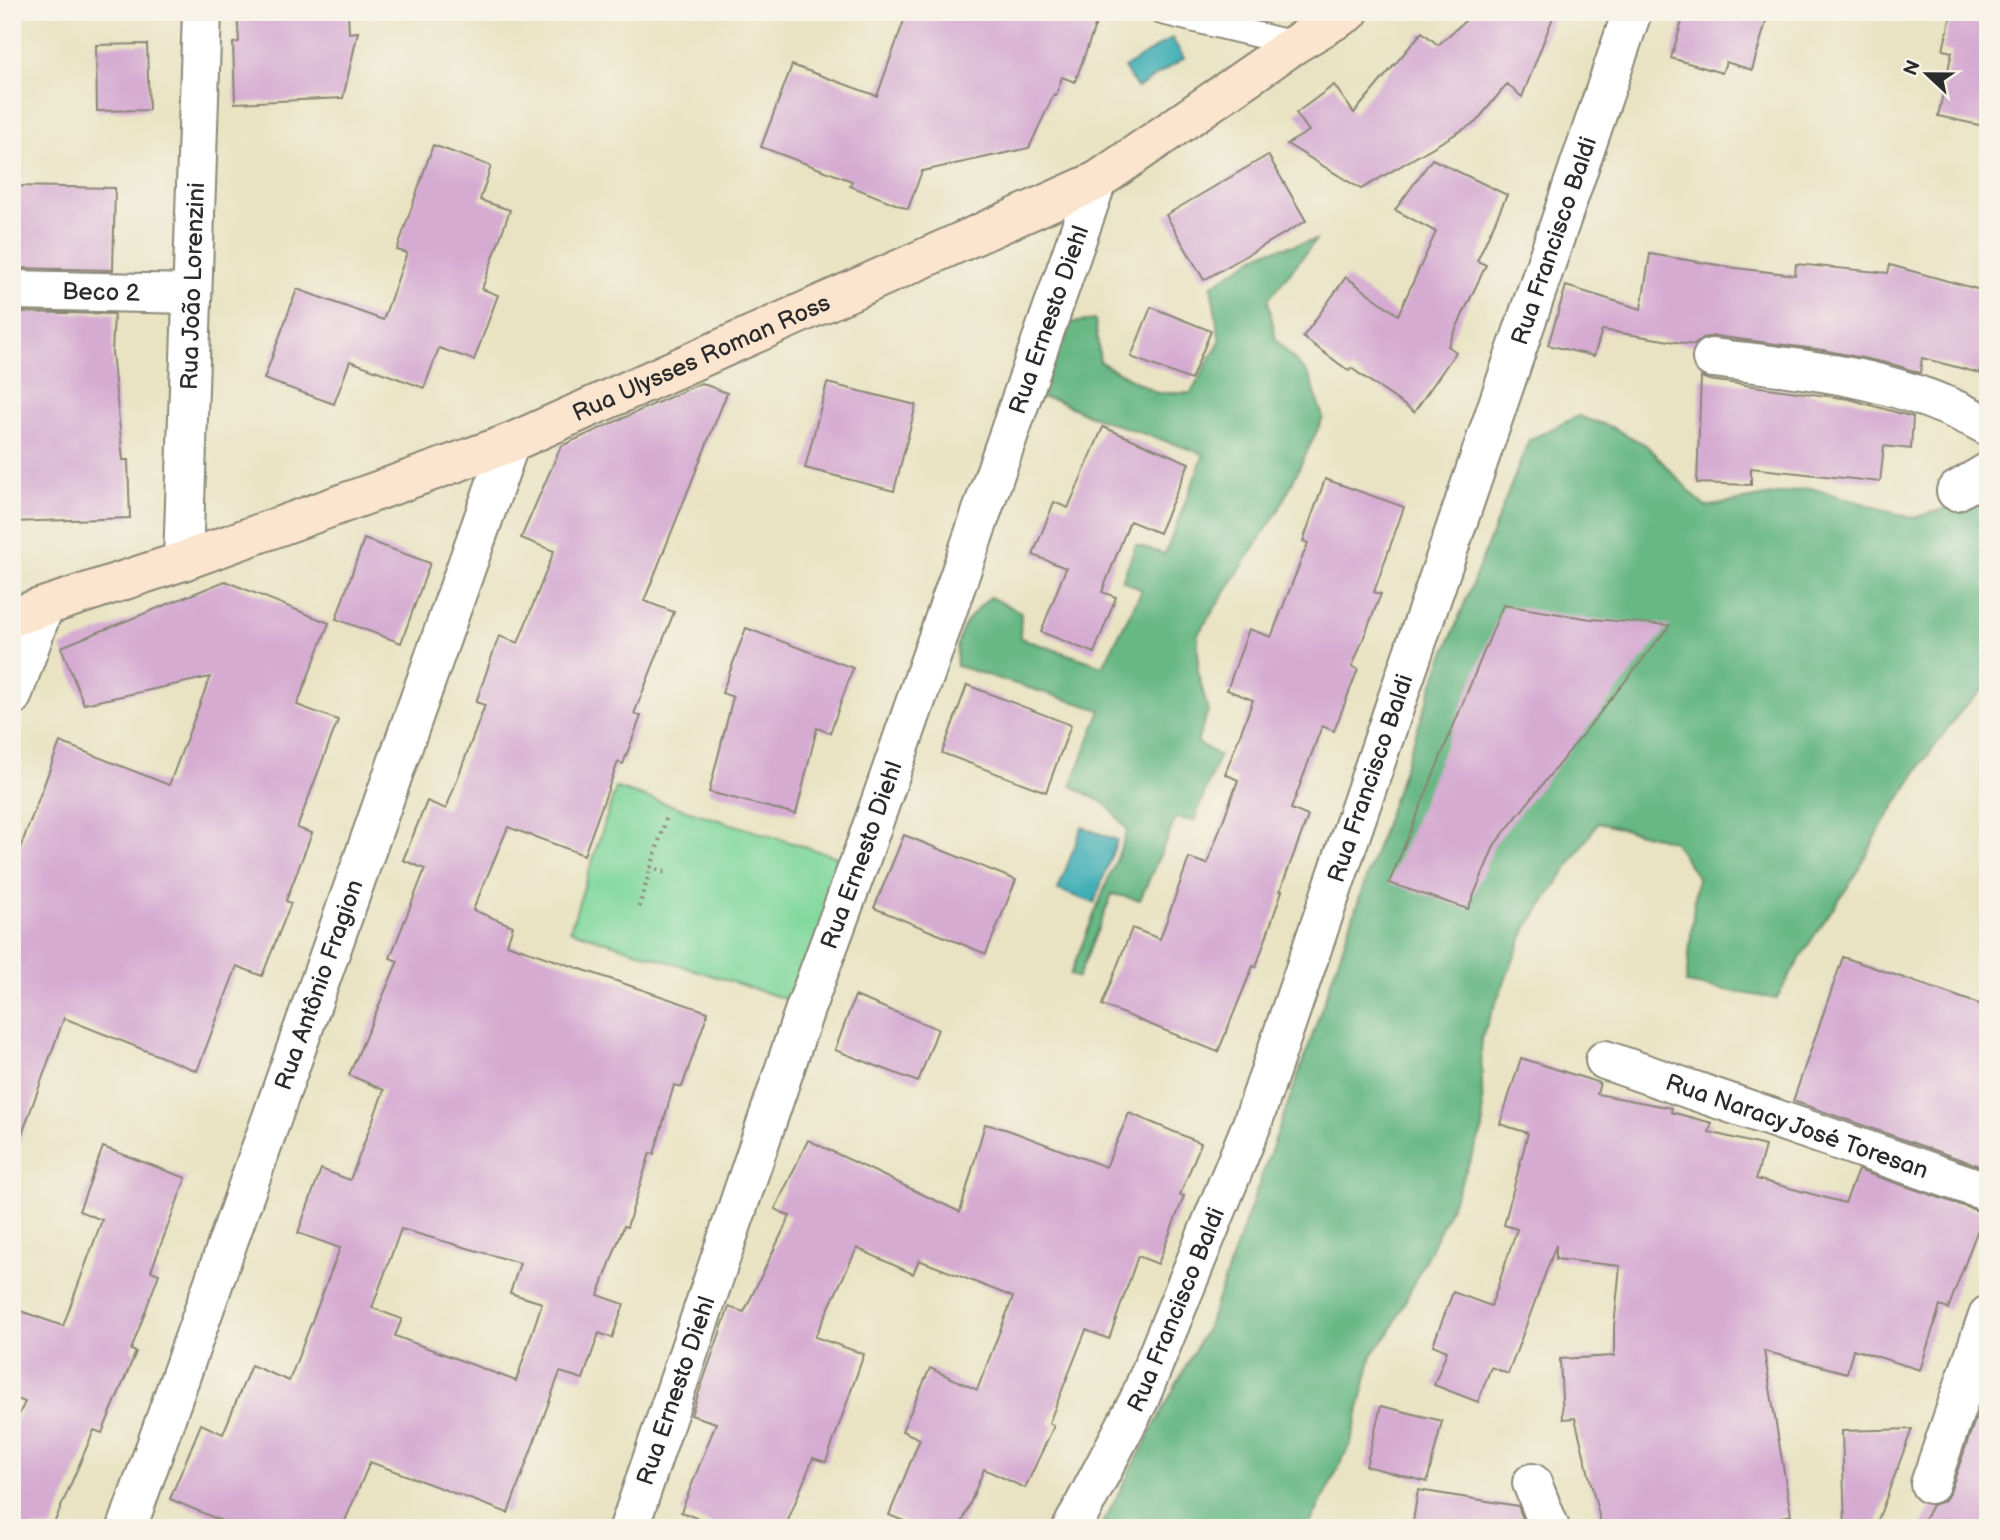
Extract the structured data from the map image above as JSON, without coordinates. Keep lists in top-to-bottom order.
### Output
{
  "streets": {
    "street": [
      "Rua Francisco Baldi",
      "Rua João Lorenzini",
      "Beco 2",
      "Rua Ernesto Diehl",
      "Rua Ulysses Roman Ross",
      "Rua Antônio Fragion",
      "Rua Naracy José Toresan"
    ]
  },
  "crossings": [
    ["Rua João Lorenzini", "Beco 2"],
    ["Rua João Lorenzini", "Rua Ulysses Roman Ross"],
    ["Rua Ernesto Diehl", "Rua Ulysses Roman Ross"],
    ["Rua Ulysses Roman Ross", "Rua Antônio Fragion"]
  ],
  "north": "left"
}
